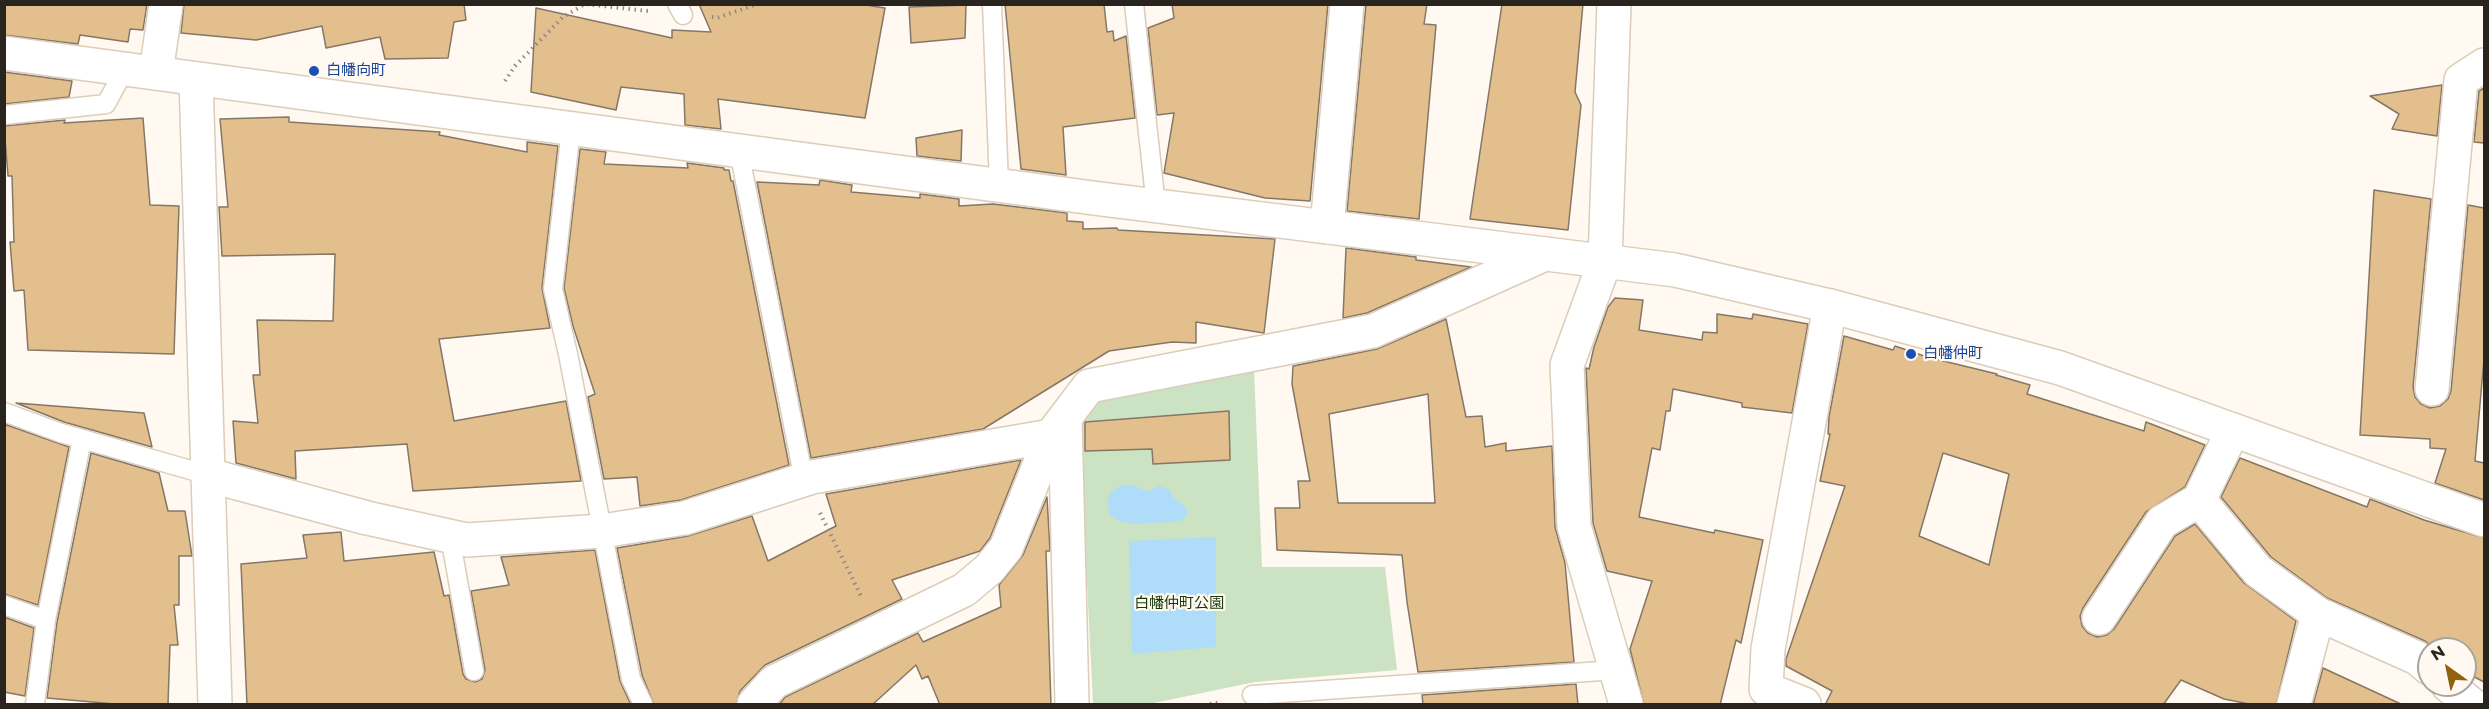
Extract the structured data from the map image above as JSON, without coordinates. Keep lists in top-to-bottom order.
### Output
{
  "parks": ["白幡仲町公園"],
  "places": ["白幡向町", "白幡仲町"],
  "north": "top left"
}
